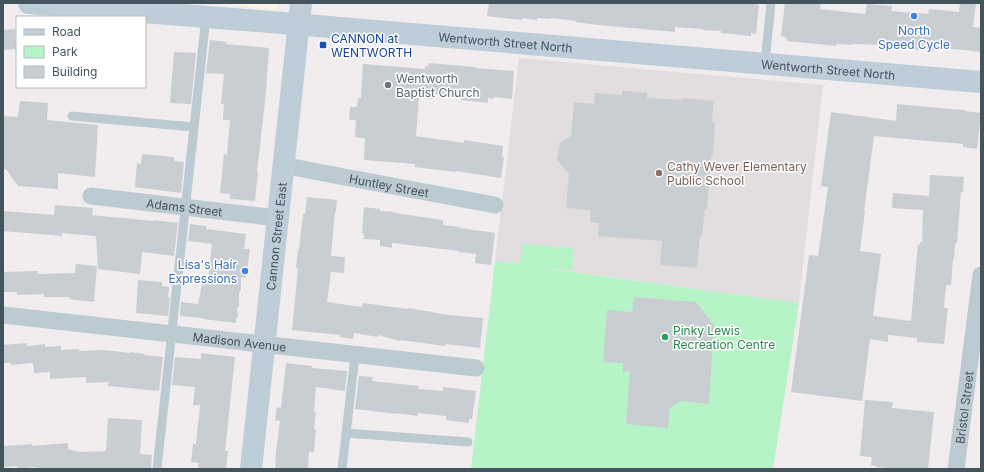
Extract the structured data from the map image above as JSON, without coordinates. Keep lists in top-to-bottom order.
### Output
{
  "streets": {
    "main road": ["Wentworth Street North", "Cannon Street East"],
    "street": [
      "Huntley Street",
      "Adams Street",
      "Madison Avenue",
      "Bristol Street"
    ]
  },
  "crossings": [
    ["Wentworth Street North", "Cannon Street East"],
    ["Huntley Street", "Cannon Street East"],
    ["Adams Street", "Cannon Street East"],
    ["Cannon Street East", "Madison Avenue"]
  ],
  "places": {
    "other": [
      "North Speed Cycle",
      "Wentworth Baptist Church",
      "Cathy Wever Elementary Public School",
      "Lisa's Hair Expressions",
      "Pinky Lewis Recreation Centre"
    ],
    "transit": ["CANNON at WENTWORTH"]
  },
  "legend": ["Road", "Park", "Building"]
}
